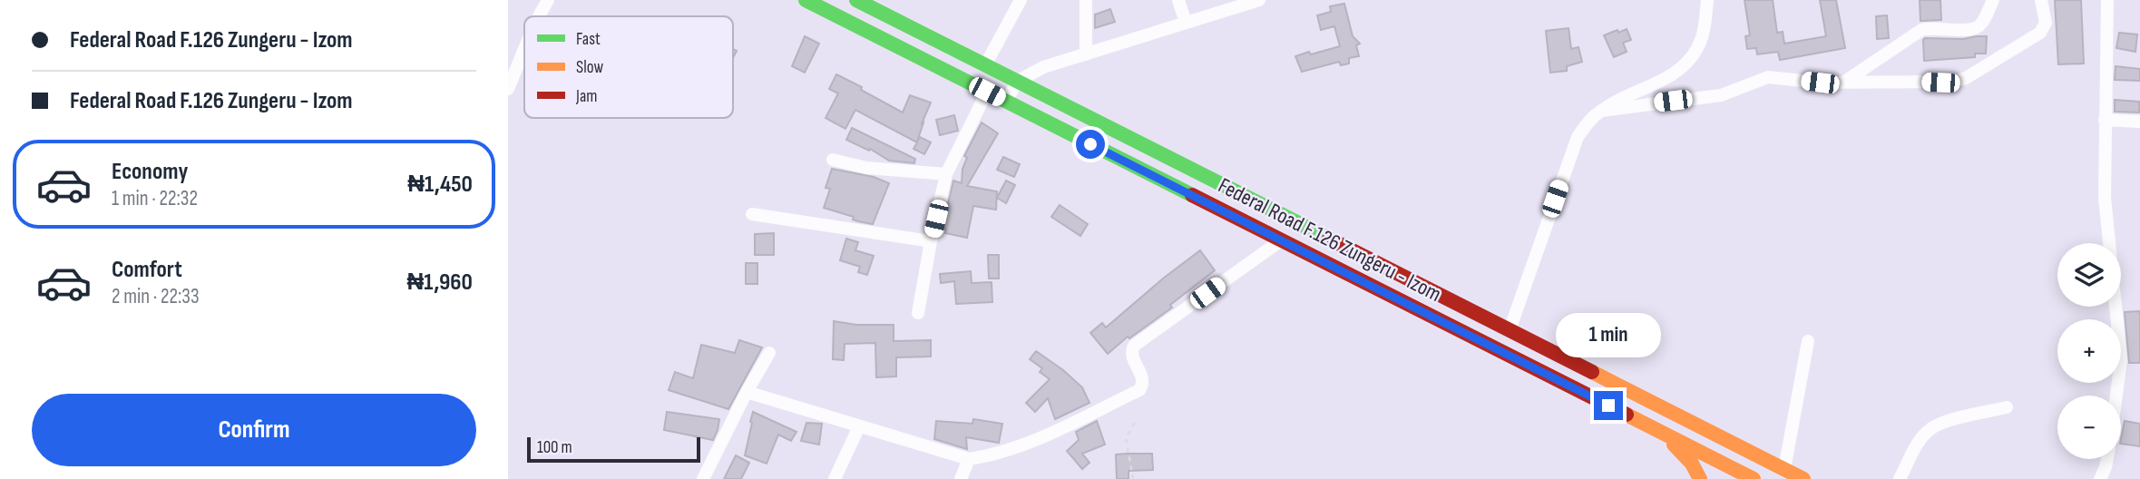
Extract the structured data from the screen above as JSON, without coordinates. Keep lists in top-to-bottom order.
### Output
{
  "streets": {
    "main road": ["Federal Road F.126 Zungeru - Izom"]
  },
  "legend": ["Fast", "Slow", "Jam"],
  "scale_bar": "100 m",
  "page": {
    "banner": ["Federal Road F.126 Zungeru - Izom", "Federal Road F.126 Zungeru - Izom"],
    "list": [
      {
        "name": "Economy",
        "note": "1 min · 22:32",
        "value": "₦1,450"
      },
      {
        "name": "Comfort",
        "note": "2 min · 22:33",
        "value": "₦1,960"
      }
    ],
    "map_buttons": ["+", "−"],
    "bubble": "1 min",
    "buttons": "Confirm",
    "scale": "100 m"
  }
}
